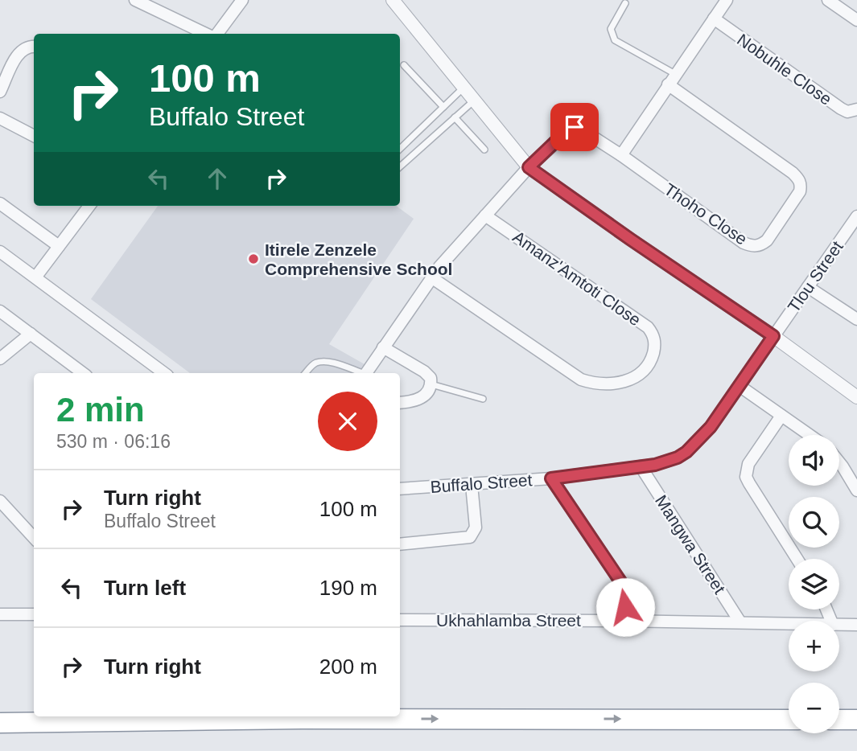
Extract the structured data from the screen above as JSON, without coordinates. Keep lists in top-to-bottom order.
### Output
{
  "streets": {
    "street": [
      "Nobuhle Close",
      "Thoho Close",
      "Tlou Street",
      "Amanz'Amtoti Close",
      "Buffalo Street",
      "Mangwa Street",
      "Ukhahlamba Street"
    ]
  },
  "crossings": [
    ["Tlou Street", "Buffalo Street"],
    ["Buffalo Street", "Mangwa Street"],
    ["Mangwa Street", "Ukhahlamba Street"]
  ],
  "places": ["Itirele Zenzele Comprehensive School"],
  "page": {
    "turn": ["100 m", "Buffalo Street"],
    "heading": ["2 min", "530 m · 06:16"],
    "map_buttons": ["+", "−"],
    "list": [
      {
        "name": "Turn right",
        "note": "Buffalo Street",
        "value": "100 m"
      },
      {
        "name": "Turn left",
        "value": "190 m"
      },
      {
        "name": "Turn right",
        "value": "200 m"
      }
    ]
  }
}
